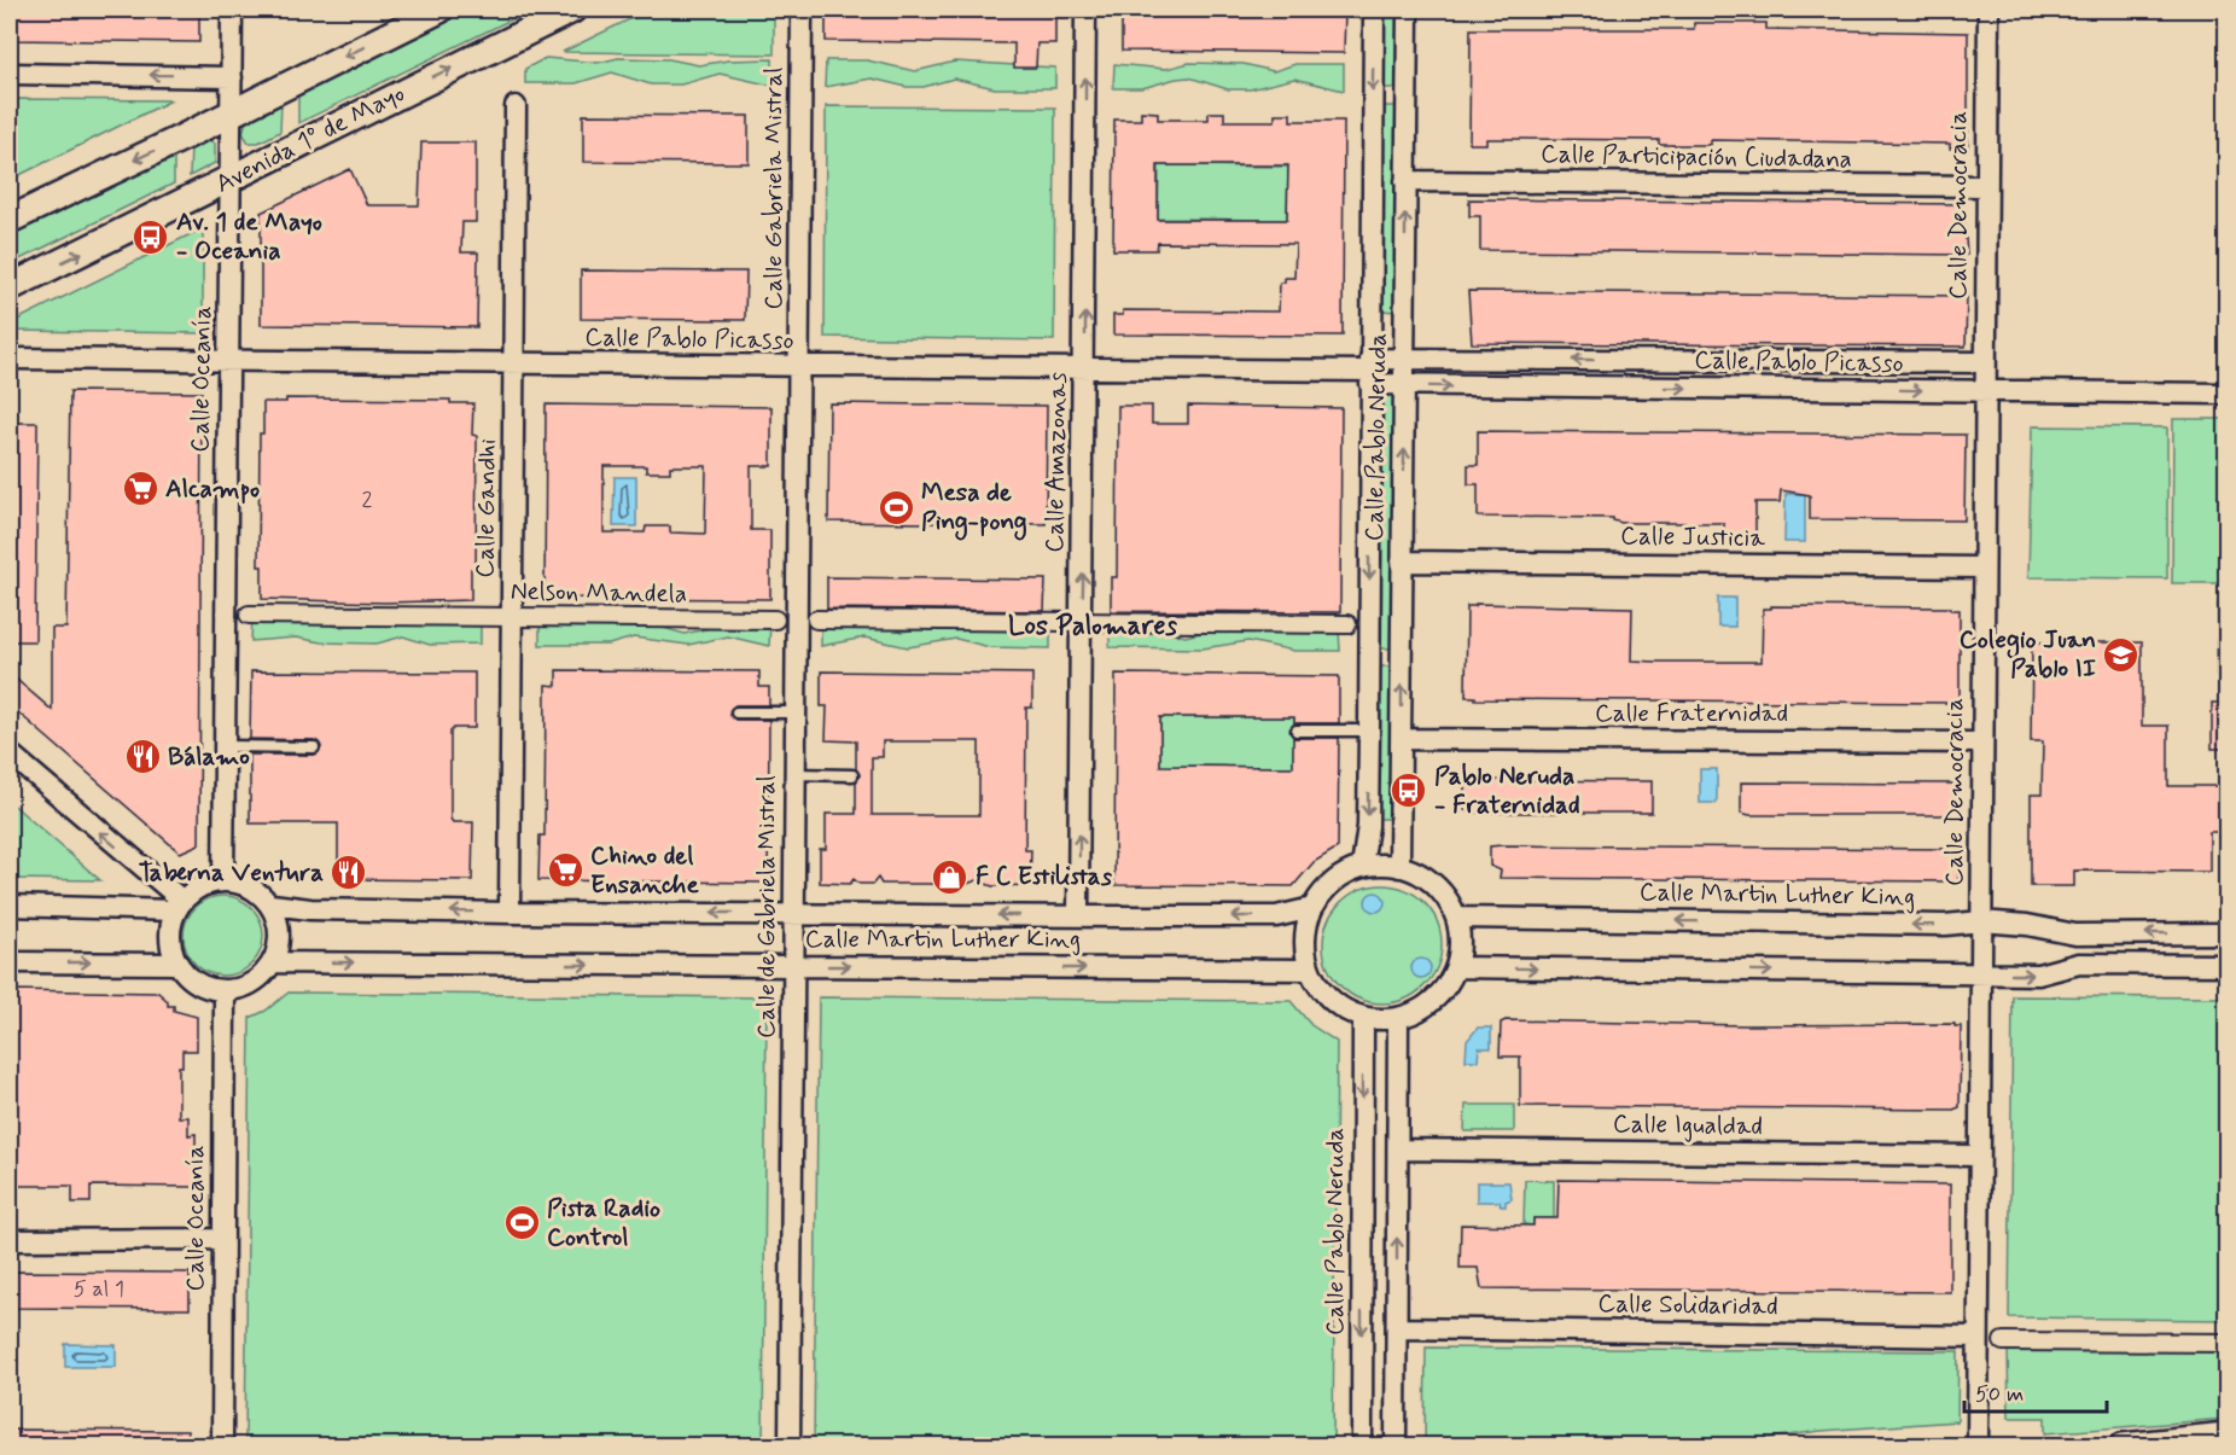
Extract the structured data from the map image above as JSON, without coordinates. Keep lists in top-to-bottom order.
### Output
{
  "streets": {
    "street": [
      "Avenida 1º de Mayo",
      "Calle Participación Ciudadana",
      "Calle Gabriela Mistral",
      "Calle Democracia",
      "Calle Pablo Picasso",
      "Calle Oceanía",
      "Calle Pablo Neruda",
      "Calle Amazonas",
      "Calle Gandhi",
      "Calle Justicia",
      "Nelson Mandela",
      "Calle Fraternidad",
      "Calle Martin Luther King",
      "Calle de Gabriela Mistral",
      "Calle Igualdad",
      "Calle Solidaridad"
    ]
  },
  "crossings": [
    ["Avenida 1º de Mayo", "Calle Oceanía"],
    ["Calle Participación Ciudadana", "Calle Democracia"],
    ["Calle Participación Ciudadana", "Calle Pablo Neruda"],
    ["Calle Gabriela Mistral", "Calle Pablo Picasso"],
    ["Calle Gabriela Mistral", "Calle de Gabriela Mistral"],
    ["Calle Democracia", "Calle Pablo Picasso"],
    ["Calle Democracia", "Calle Justicia"],
    ["Calle Democracia", "Calle Fraternidad"],
    ["Calle Democracia", "Calle Martin Luther King"],
    ["Calle Democracia", "Calle Igualdad"],
    ["Calle Democracia", "Calle Solidaridad"],
    ["Calle Pablo Picasso", "Calle Oceanía"],
    ["Calle Pablo Picasso", "Calle Pablo Neruda"],
    ["Calle Pablo Picasso", "Calle Amazonas"],
    ["Calle Pablo Picasso", "Calle Gandhi"],
    ["Calle Pablo Picasso", "Calle de Gabriela Mistral"],
    ["Calle Oceanía", "Calle Martin Luther King"],
    ["Calle Pablo Neruda", "Calle Justicia"],
    ["Calle Pablo Neruda", "Calle Fraternidad"],
    ["Calle Pablo Neruda", "Calle Martin Luther King"],
    ["Calle Amazonas", "Calle Martin Luther King"],
    ["Calle Gandhi", "Nelson Mandela"],
    ["Calle Gandhi", "Calle Martin Luther King"],
    ["Calle Martin Luther King", "Calle de Gabriela Mistral"]
  ],
  "one_way": ["Calle Amazonas"],
  "districts": ["Los Palomares"],
  "places": {
    "bus stop": ["Av. 1 de Mayo - Oceania", "Pablo Neruda - Fraternidad"],
    "supermarket": ["Alcampo", "Chino del Ensanche"],
    "sports": ["Mesa de Ping-pong", "Pista Radio Control"],
    "school or university": ["Colegio Juan Pablo II"],
    "restaurant": ["Bálamo", "Taberna Ventura"],
    "shop": ["F C Estilistas"]
  },
  "house_numbers": ["2", "5 al 1"],
  "scale_bar": "50 m"
}
